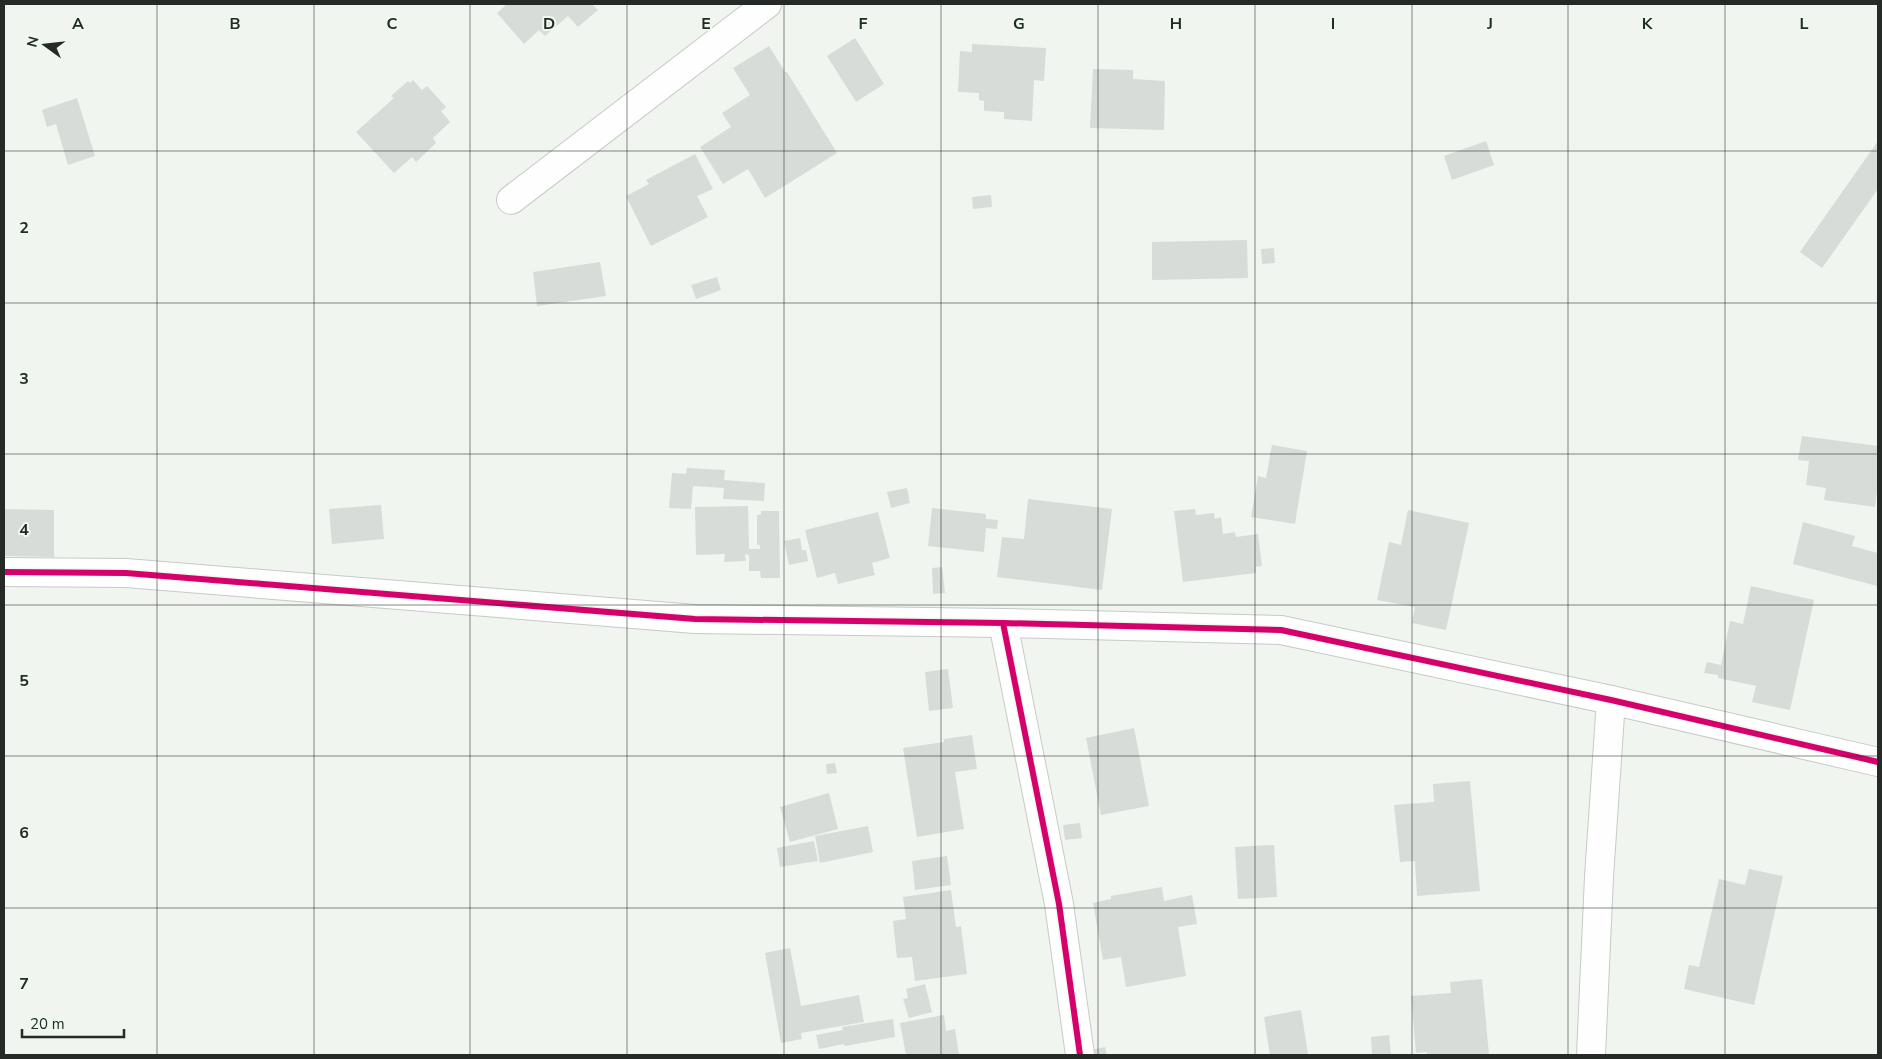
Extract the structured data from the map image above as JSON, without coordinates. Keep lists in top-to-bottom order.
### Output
{
  "scale_bar": "20 m",
  "north": "left",
  "grid": {
    "columns": [
      "A",
      "B",
      "C",
      "D",
      "E",
      "F",
      "G",
      "H",
      "I",
      "J",
      "K",
      "L"
    ],
    "rows": [
      "2",
      "3",
      "4",
      "5",
      "6",
      "7"
    ]
  }
}
